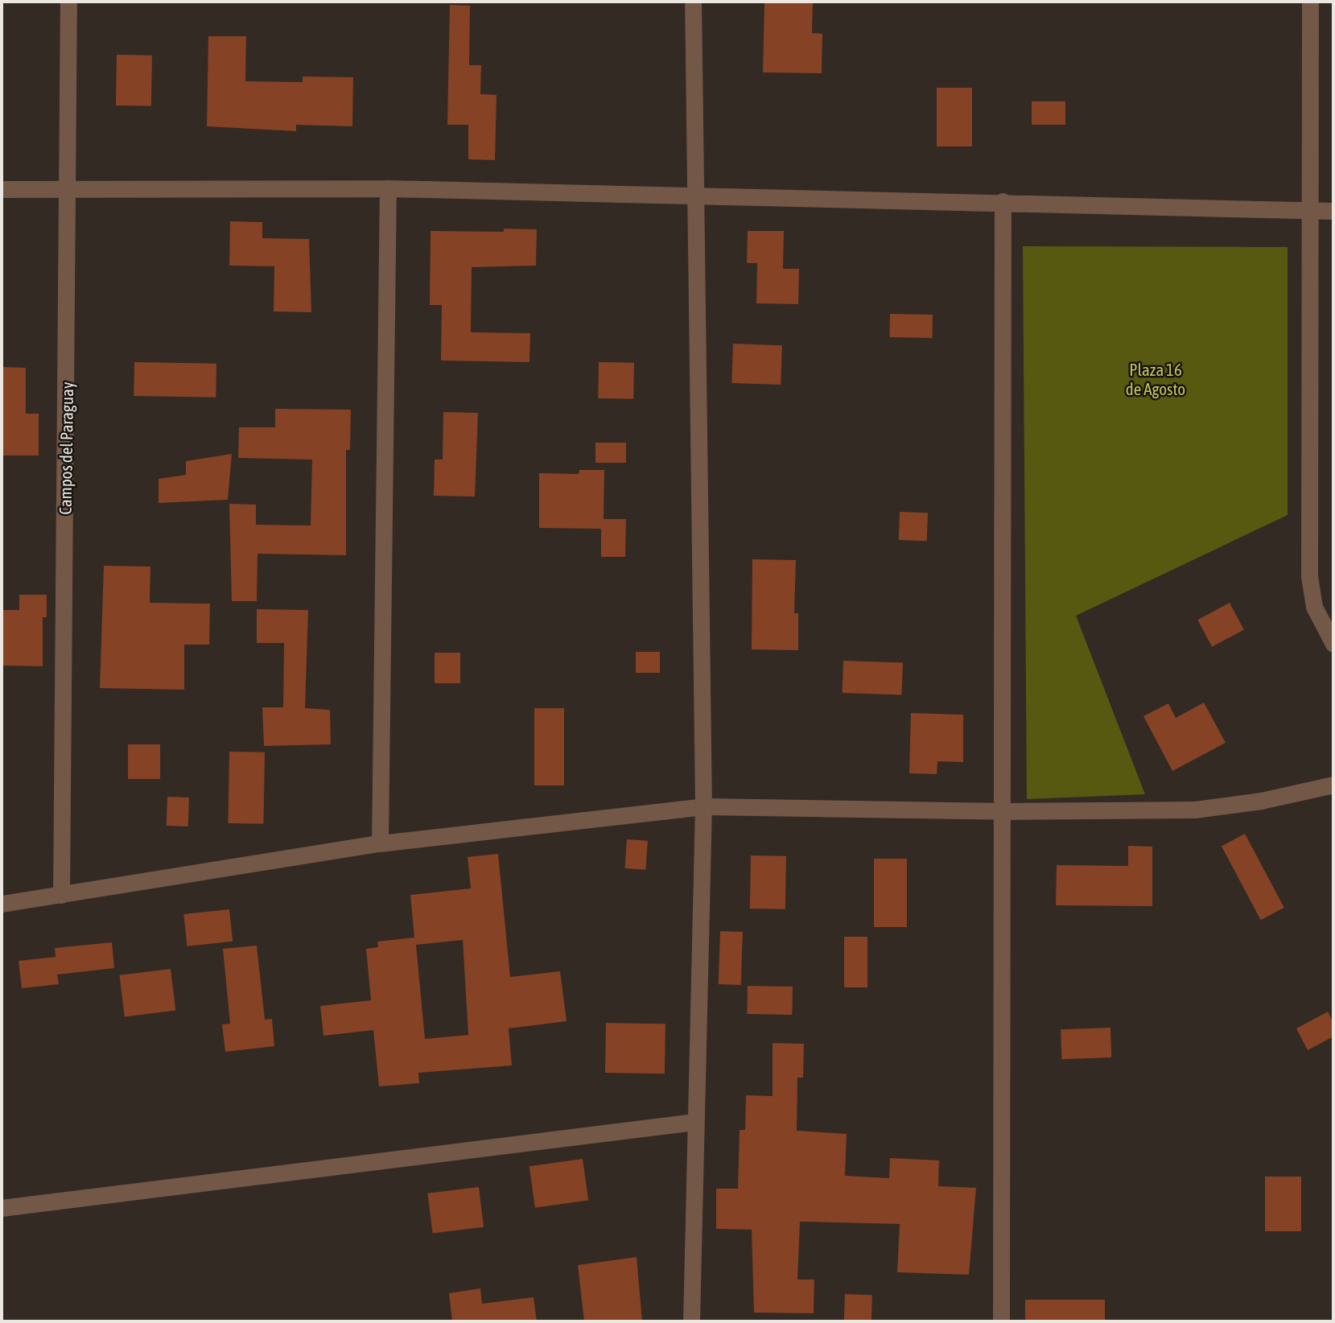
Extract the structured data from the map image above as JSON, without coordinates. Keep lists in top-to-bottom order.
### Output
{
  "streets": {
    "street": ["Campos del Paraguay"]
  },
  "parks": ["Plaza 16 de Agosto"]
}
